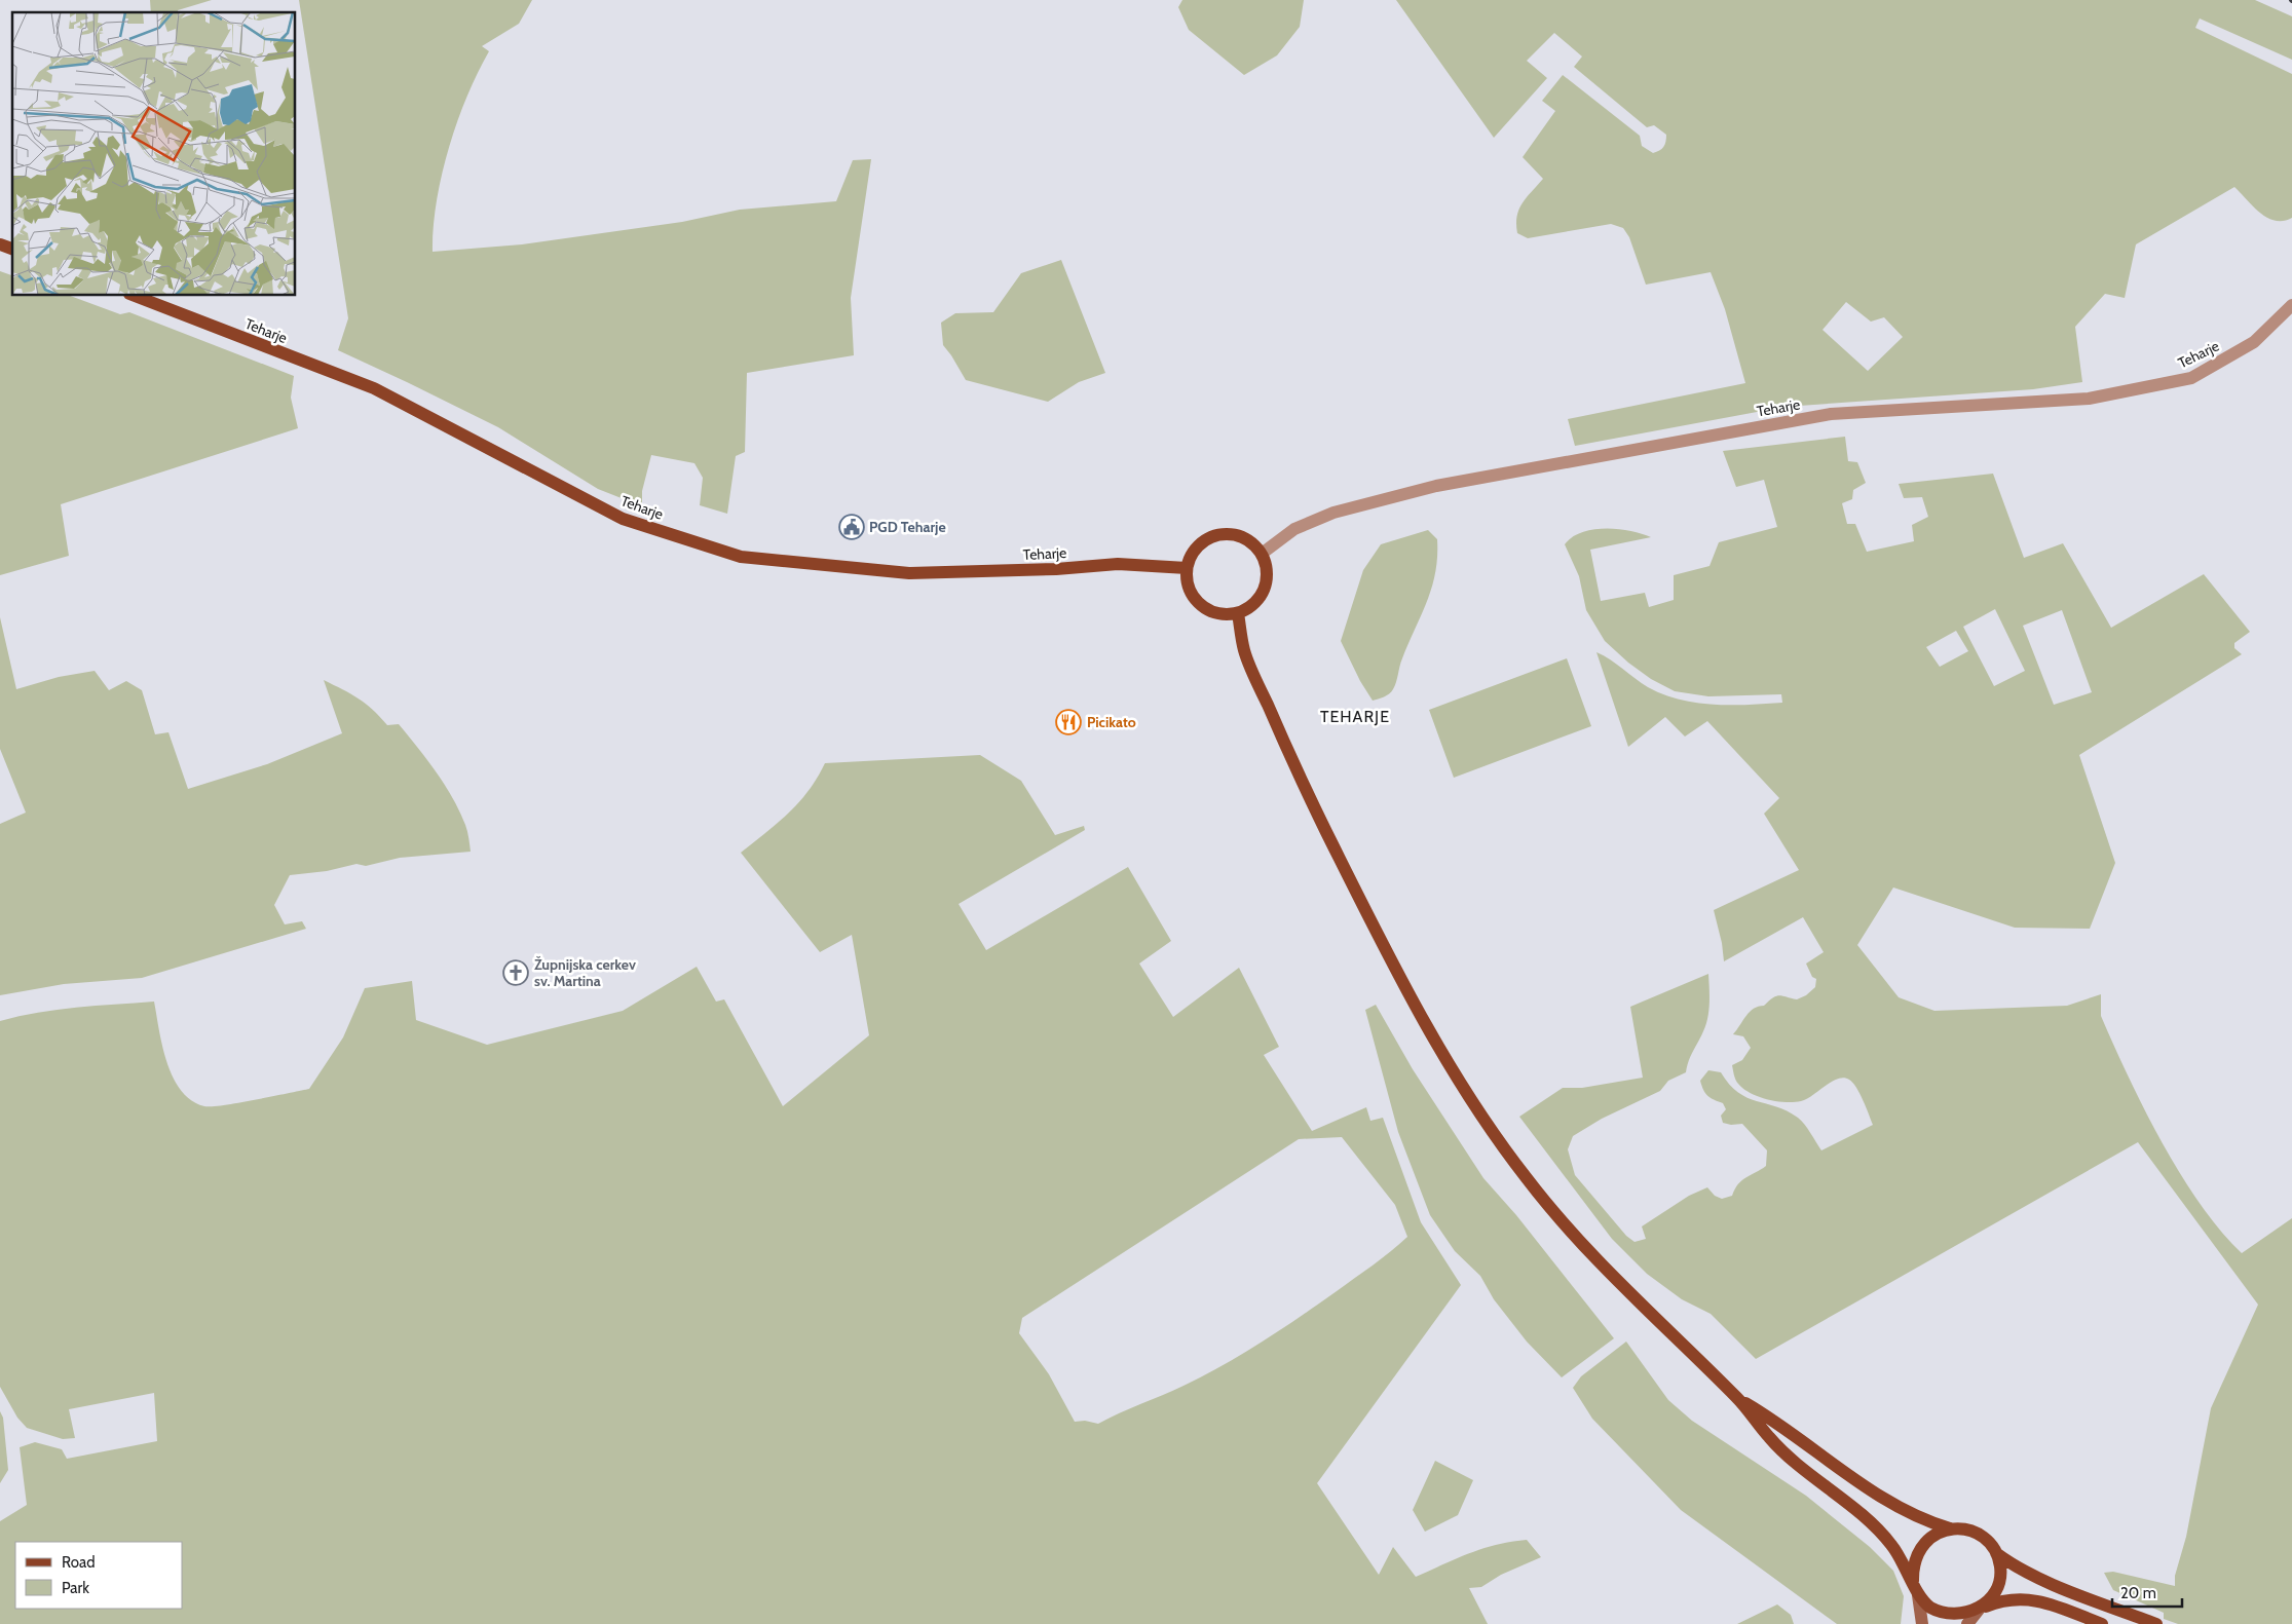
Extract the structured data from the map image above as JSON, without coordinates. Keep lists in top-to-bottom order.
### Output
{
  "streets": {
    "main road": ["Teharje"]
  },
  "districts": ["TEHARJE"],
  "places": {
    "public building": ["PGD Teharje"],
    "restaurant": ["Picikato"],
    "church": ["Župnijska cerkev sv. Martina"]
  },
  "legend": ["Road", "Park"],
  "scale_bar": "20 m"
}
